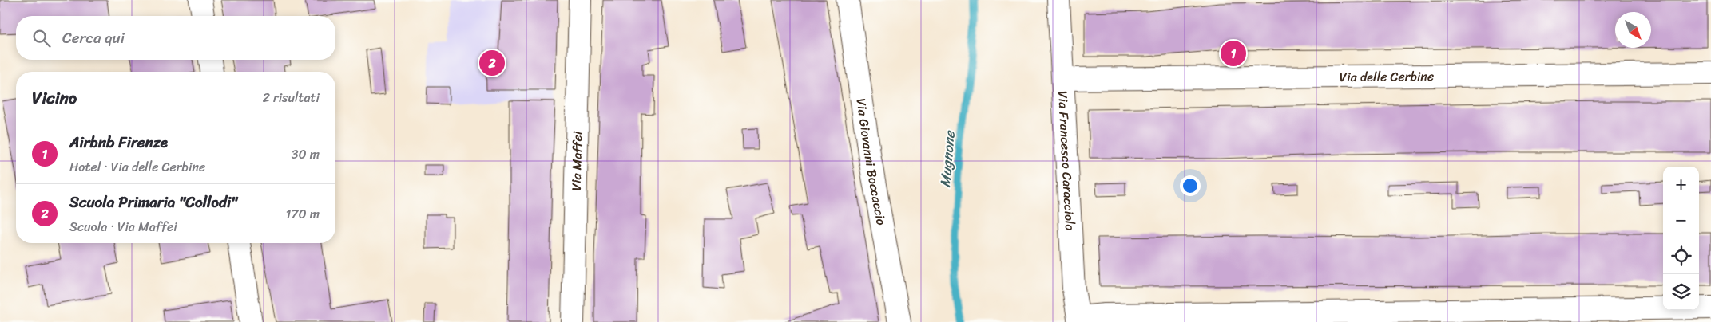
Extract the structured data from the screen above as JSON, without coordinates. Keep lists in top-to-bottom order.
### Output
{
  "streets": {
    "street": [
      "Via delle Cerbine",
      "Via Maffei",
      "Via Giovanni Boccaccio",
      "Via Francesco Caracciolo"
    ]
  },
  "crossings": [
    ["Via delle Cerbine", "Via Francesco Caracciolo"]
  ],
  "water": ["Mugnone"],
  "north": "bottom right",
  "page": {
    "search": "Cerca qui",
    "pins": ["1", "2"],
    "heading": ["Vicino", "2 risultati"],
    "list": [
      {
        "mark": "1",
        "name": "Airbnb Firenze",
        "note": "Hotel · Via delle Cerbine",
        "value": "30 m"
      },
      {
        "mark": "2",
        "name": "Scuola Primaria \"Collodi\"",
        "note": "Scuola · Via Maffei",
        "value": "170 m"
      }
    ],
    "map_buttons": ["+", "−"]
  }
}
